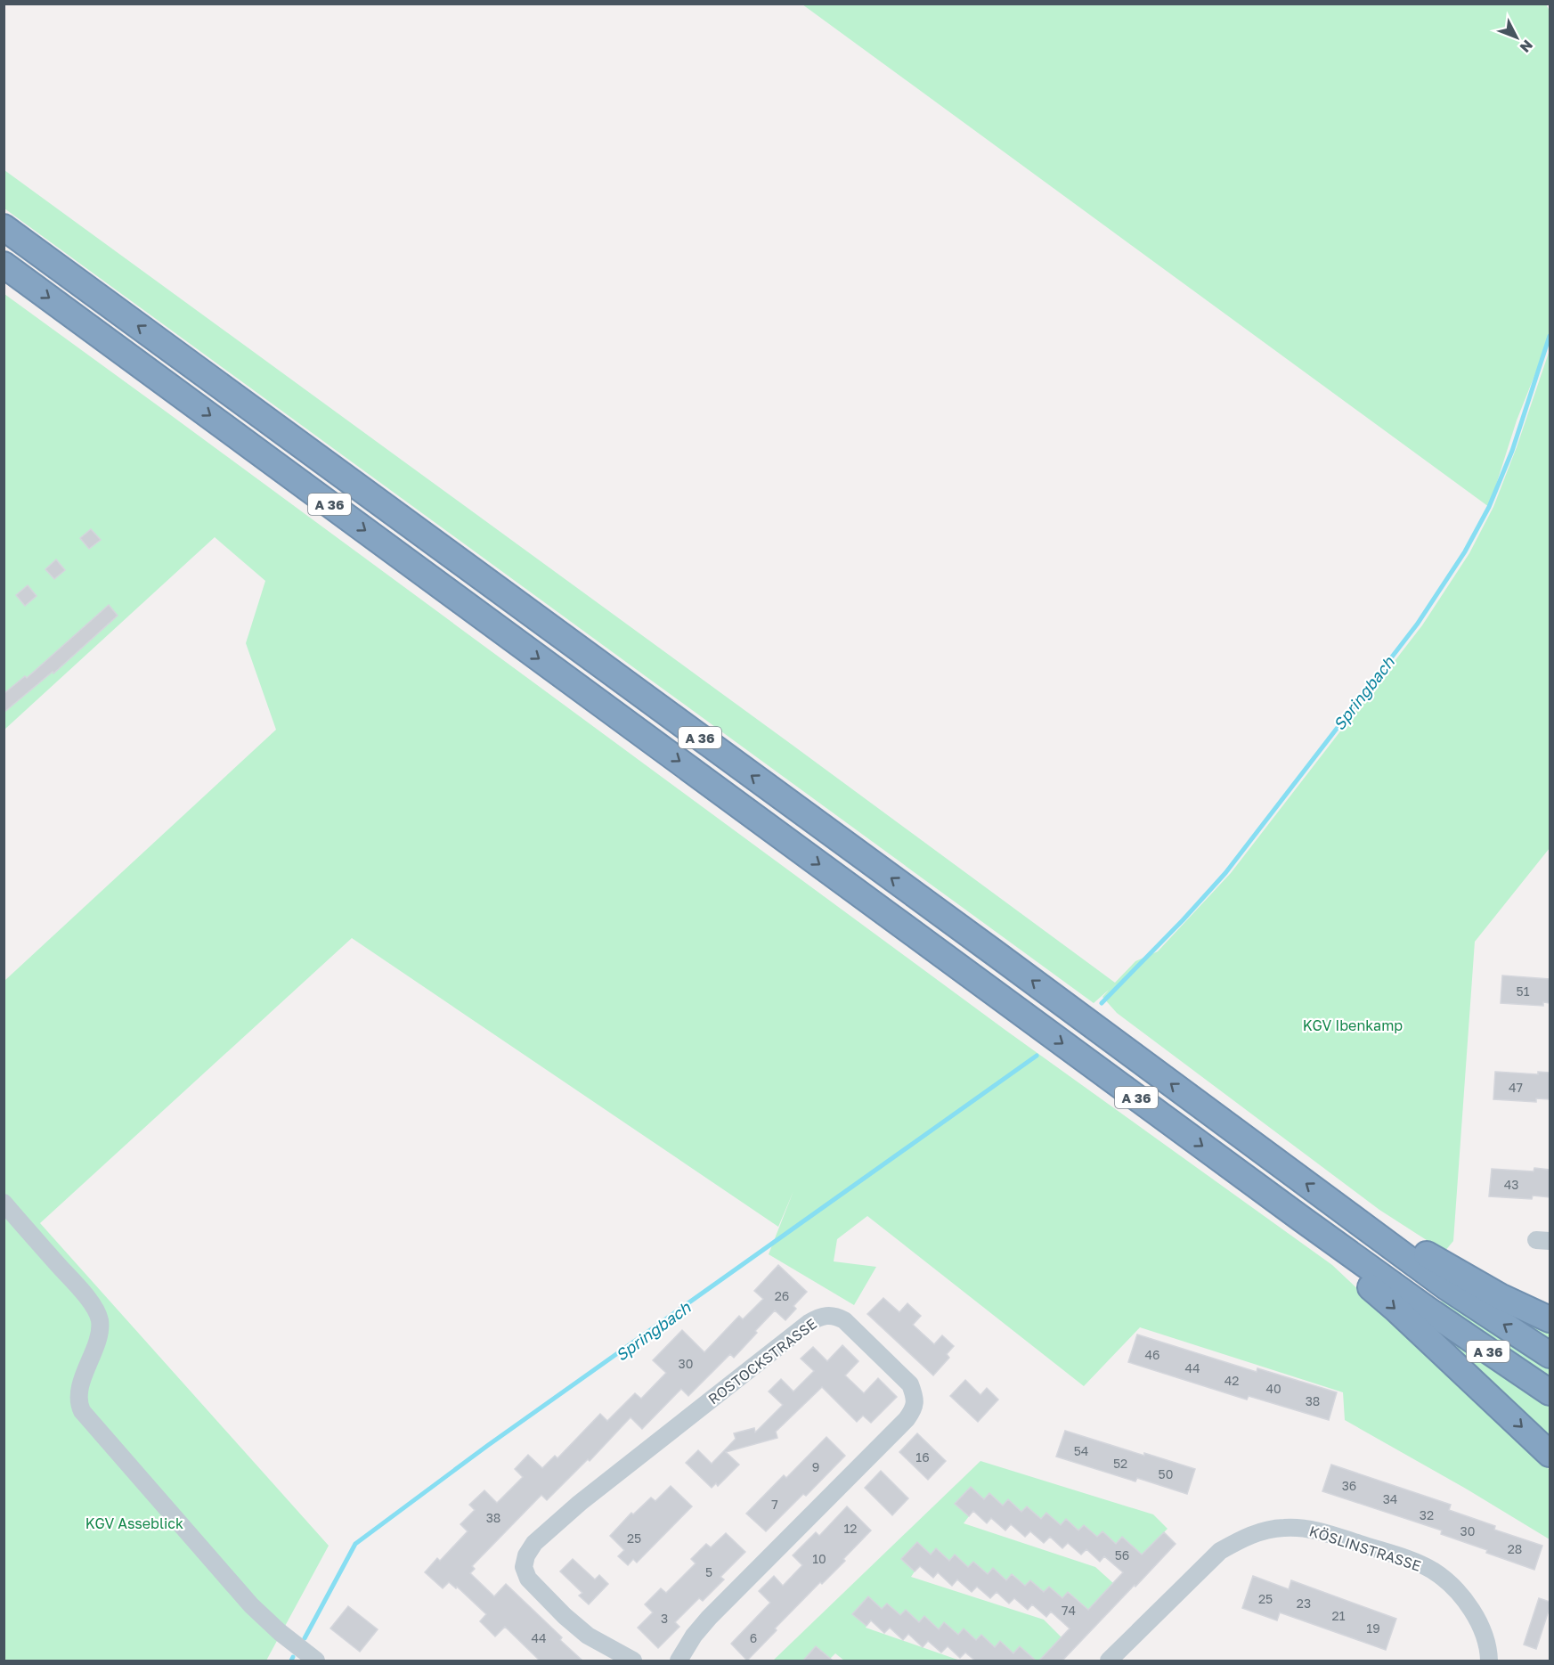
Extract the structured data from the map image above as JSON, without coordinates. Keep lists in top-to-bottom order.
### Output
{
  "streets": {
    "highway": ["A 36"],
    "street": ["ROSTOCKSTRASSE", "KÖSLINSTRASSE"]
  },
  "water": ["Springbach"],
  "parks": ["KGV Ibenkamp", "KGV Asseblick"],
  "house_numbers": [
    "51",
    "47",
    "43",
    "26",
    "46",
    "30",
    "44",
    "42",
    "40",
    "38",
    "54",
    "16",
    "52",
    "9",
    "50",
    "36",
    "34",
    "7",
    "32",
    "38",
    "12",
    "30",
    "25",
    "28",
    "56",
    "10",
    "5",
    "25",
    "23",
    "74",
    "21",
    "3",
    "19",
    "44",
    "6"
  ],
  "north": "bottom right"
}
